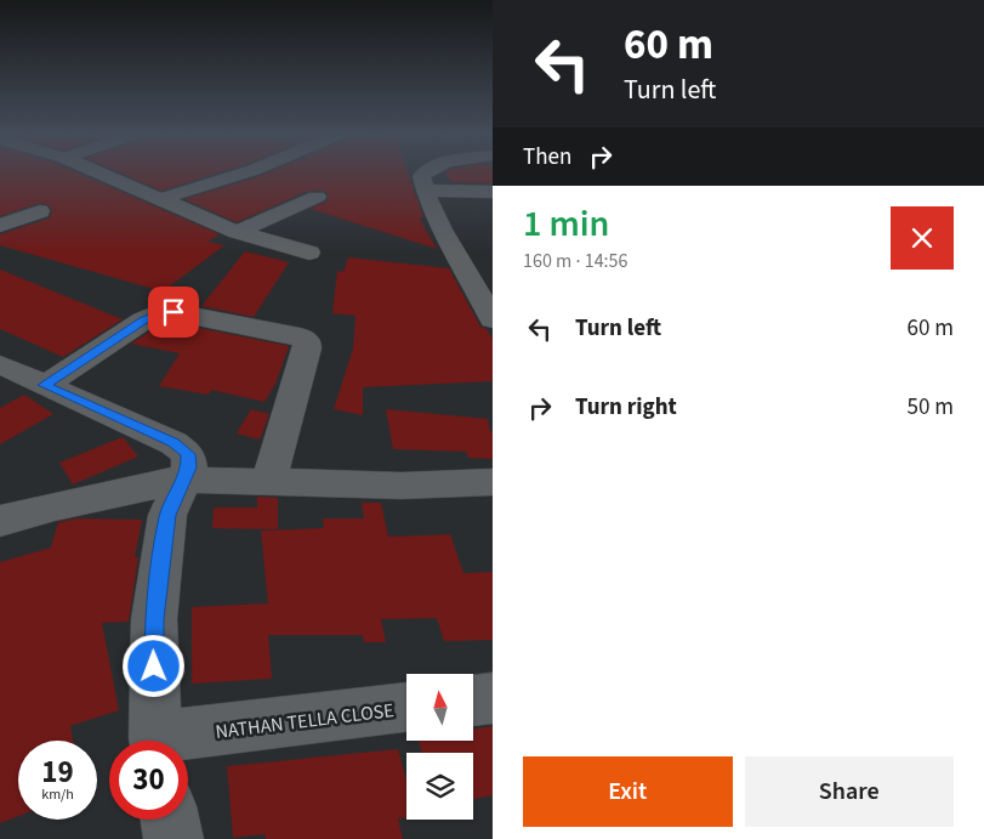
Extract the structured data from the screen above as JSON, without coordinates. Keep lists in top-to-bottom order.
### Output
{
  "streets": {
    "street": ["NATHAN TELLA CLOSE"]
  },
  "north": "top",
  "page": {
    "turn": ["60 m", "Turn left"],
    "then": "Then",
    "heading": ["1 min", "160 m · 14:56"],
    "list": [
      {
        "name": "Turn left",
        "value": "60 m"
      },
      {
        "name": "Turn right",
        "value": "50 m"
      }
    ],
    "speed": "19 km/h",
    "limit": "30",
    "buttons": ["Exit", "Share"]
  }
}
